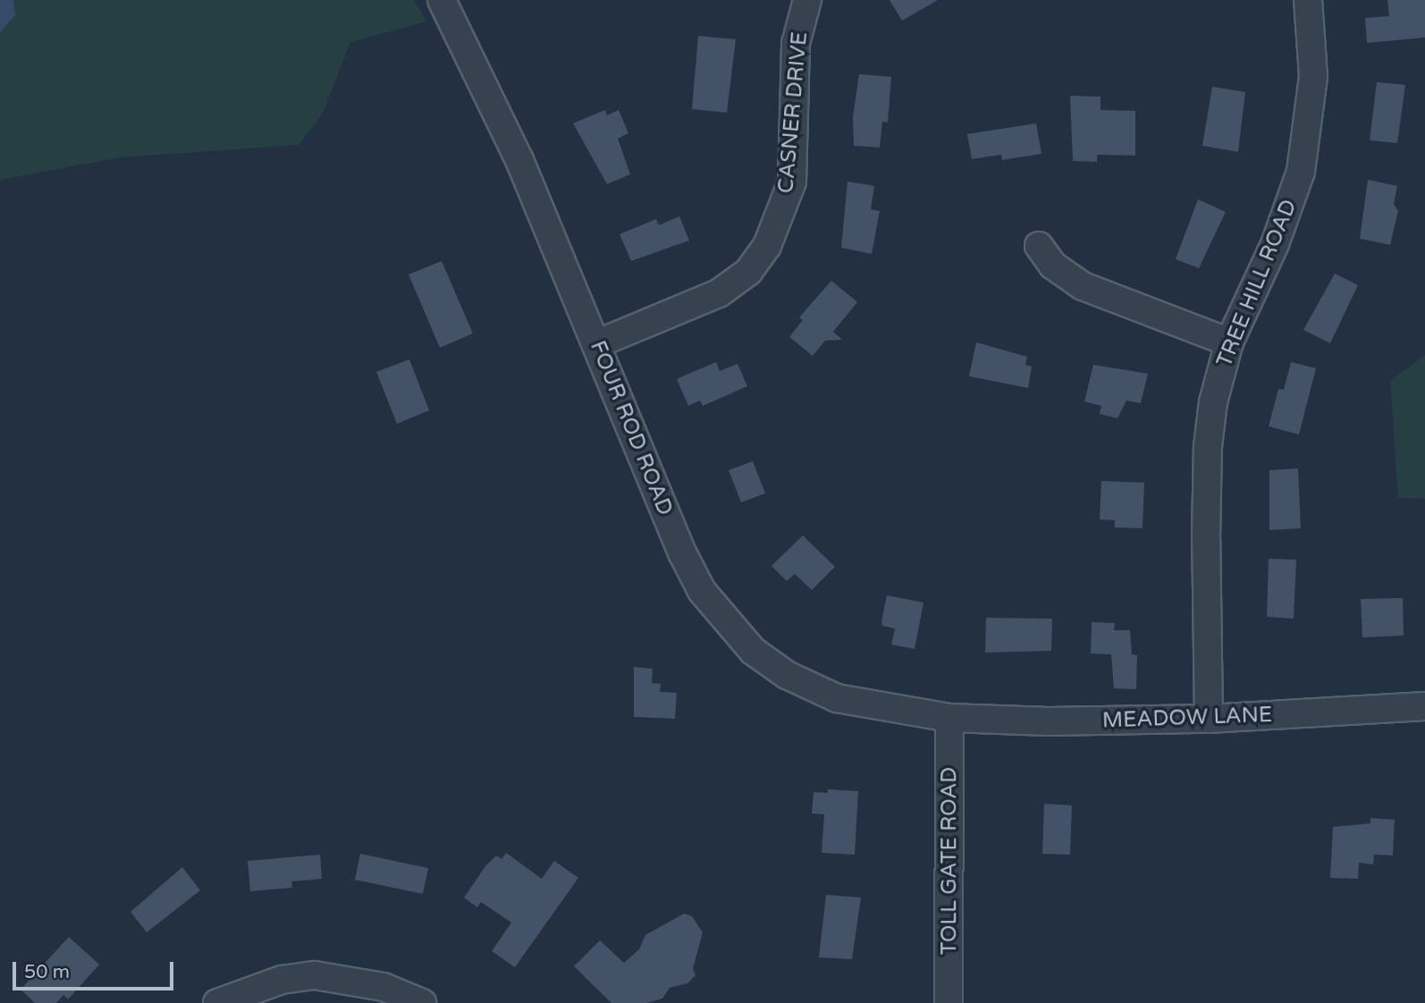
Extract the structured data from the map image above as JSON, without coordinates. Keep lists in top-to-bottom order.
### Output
{
  "streets": {
    "street": [
      "CASNER DRIVE",
      "TREE HILL ROAD",
      "FOUR ROD ROAD",
      "MEADOW LANE",
      "TOLL GATE ROAD"
    ]
  },
  "crossings": [
    ["CASNER DRIVE", "FOUR ROD ROAD"],
    ["TREE HILL ROAD", "MEADOW LANE"],
    ["FOUR ROD ROAD", "MEADOW LANE"],
    ["FOUR ROD ROAD", "TOLL GATE ROAD"],
    ["MEADOW LANE", "TOLL GATE ROAD"]
  ],
  "scale_bar": "50 m"
}
